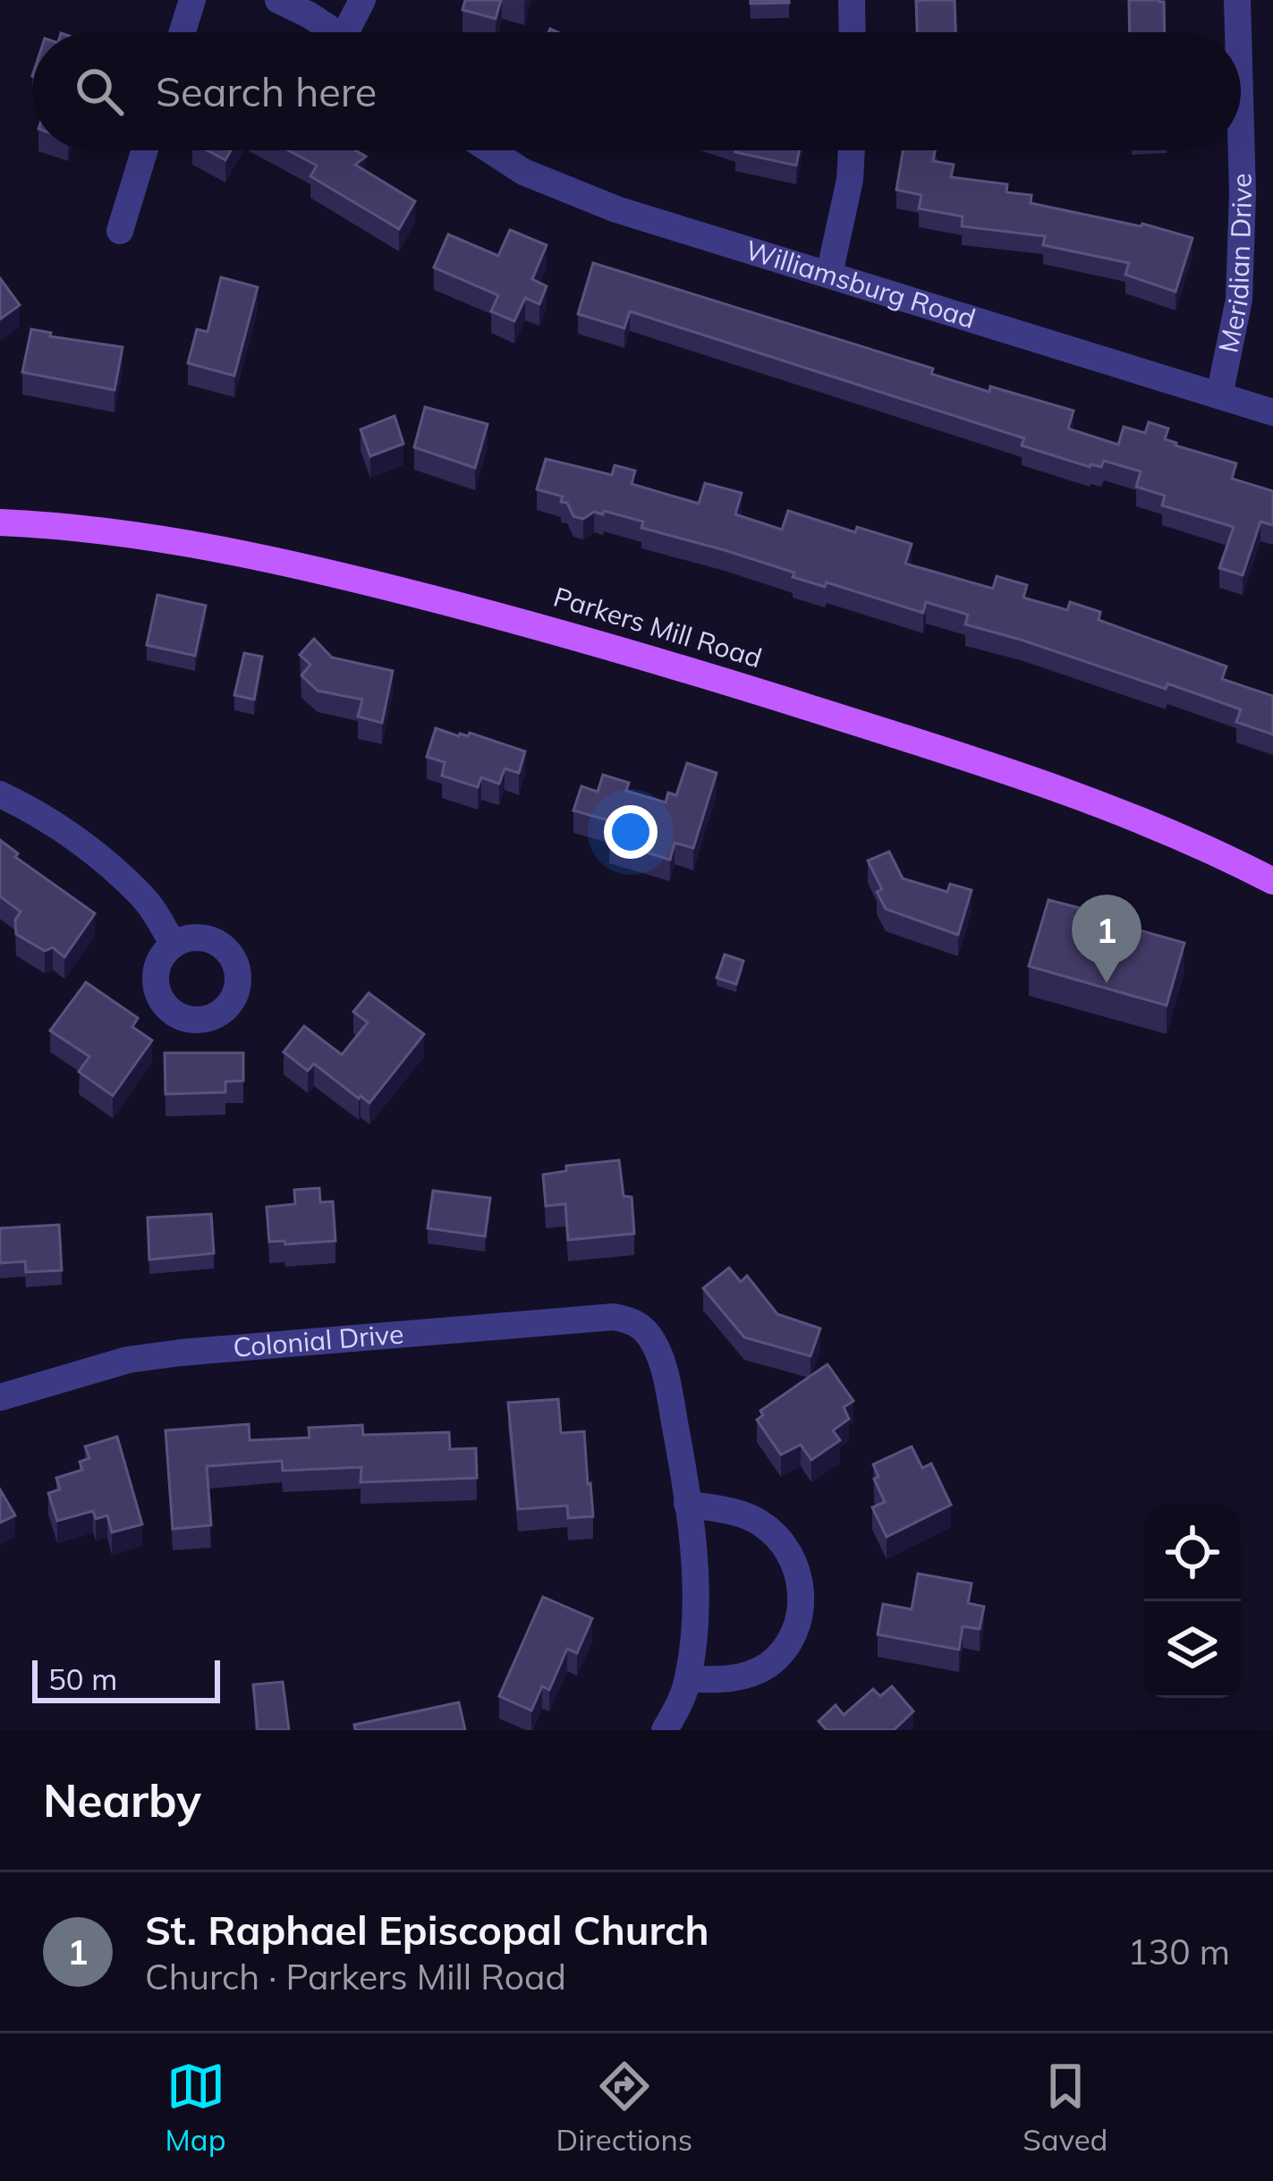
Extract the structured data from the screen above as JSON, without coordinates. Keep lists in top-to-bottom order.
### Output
{
  "streets": {
    "main road": ["Parkers Mill Road"],
    "street": ["Meridian Drive", "Williamsburg Road", "Colonial Drive"]
  },
  "crossings": [
    ["Meridian Drive", "Williamsburg Road"]
  ],
  "scale_bar": "50 m",
  "page": {
    "search": "Search here",
    "pins": "1",
    "scale": "50 m",
    "heading": "Nearby",
    "list": [
      {
        "mark": "1",
        "name": "St. Raphael Episcopal Church",
        "note": "Church · Parkers Mill Road",
        "value": "130 m"
      }
    ],
    "nav": ["Map", "Directions", "Saved"]
  }
}
